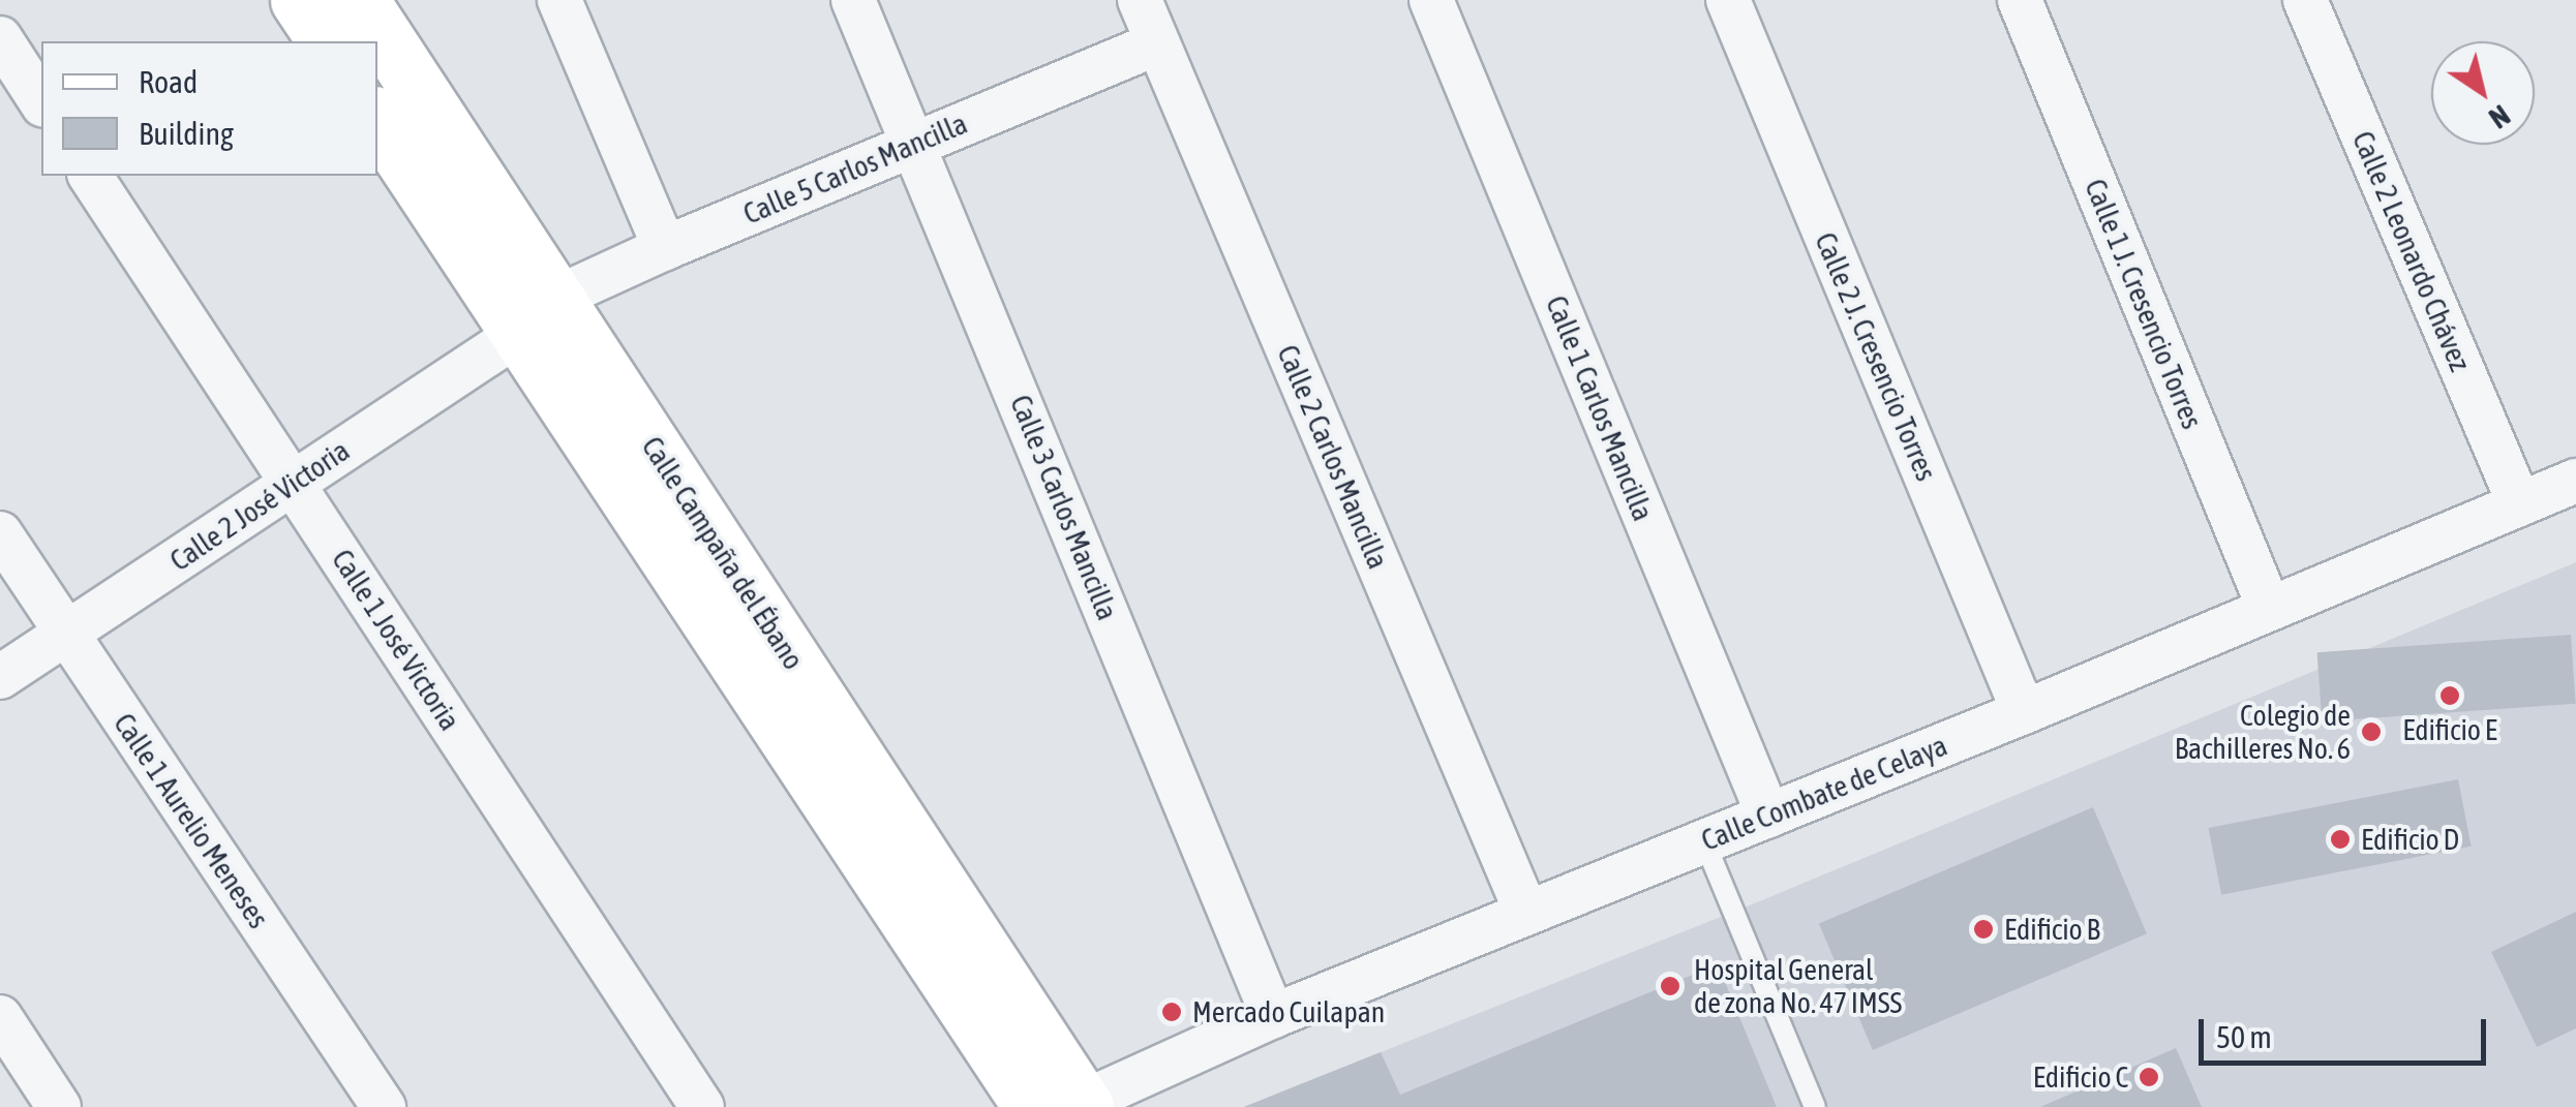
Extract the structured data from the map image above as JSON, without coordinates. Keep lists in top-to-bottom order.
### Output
{
  "streets": {
    "street": [
      "Calle 5 Carlos Mancilla",
      "Calle 2 Leonardo Chávez",
      "Calle 1 J. Cresencio Torres",
      "Calle 2 J. Cresencio Torres",
      "Calle 1 Carlos Mancilla",
      "Calle 2 Carlos Mancilla",
      "Calle 2 José Victoria",
      "Calle 3 Carlos Mancilla",
      "Calle Campaña del Ébano",
      "Calle 1 José Victoria",
      "Calle Combate de Celaya",
      "Calle 1 Aurelio Meneses"
    ]
  },
  "crossings": [
    ["Calle 5 Carlos Mancilla", "Calle 2 Carlos Mancilla"],
    ["Calle 5 Carlos Mancilla", "Calle 2 José Victoria"],
    ["Calle 5 Carlos Mancilla", "Calle 3 Carlos Mancilla"],
    ["Calle 5 Carlos Mancilla", "Calle Campaña del Ébano"],
    ["Calle 2 Leonardo Chávez", "Calle Combate de Celaya"],
    ["Calle 1 J. Cresencio Torres", "Calle Combate de Celaya"],
    ["Calle 2 J. Cresencio Torres", "Calle Combate de Celaya"],
    ["Calle 1 Carlos Mancilla", "Calle Combate de Celaya"],
    ["Calle 2 Carlos Mancilla", "Calle Combate de Celaya"],
    ["Calle 2 José Victoria", "Calle Campaña del Ébano"],
    ["Calle 2 José Victoria", "Calle 1 José Victoria"],
    ["Calle 2 José Victoria", "Calle 1 Aurelio Meneses"],
    ["Calle 3 Carlos Mancilla", "Calle Combate de Celaya"],
    ["Calle Campaña del Ébano", "Calle Combate de Celaya"]
  ],
  "places": [
    "Edificio E",
    "Colegio de Bachilleres No. 6",
    "Edificio D",
    "Edificio B",
    "Hospital General de zona No. 47 IMSS",
    "Mercado Cuilapan",
    "Edificio C"
  ],
  "legend": ["Road", "Building"],
  "scale_bar": "50 m",
  "north": "bottom right"
}
